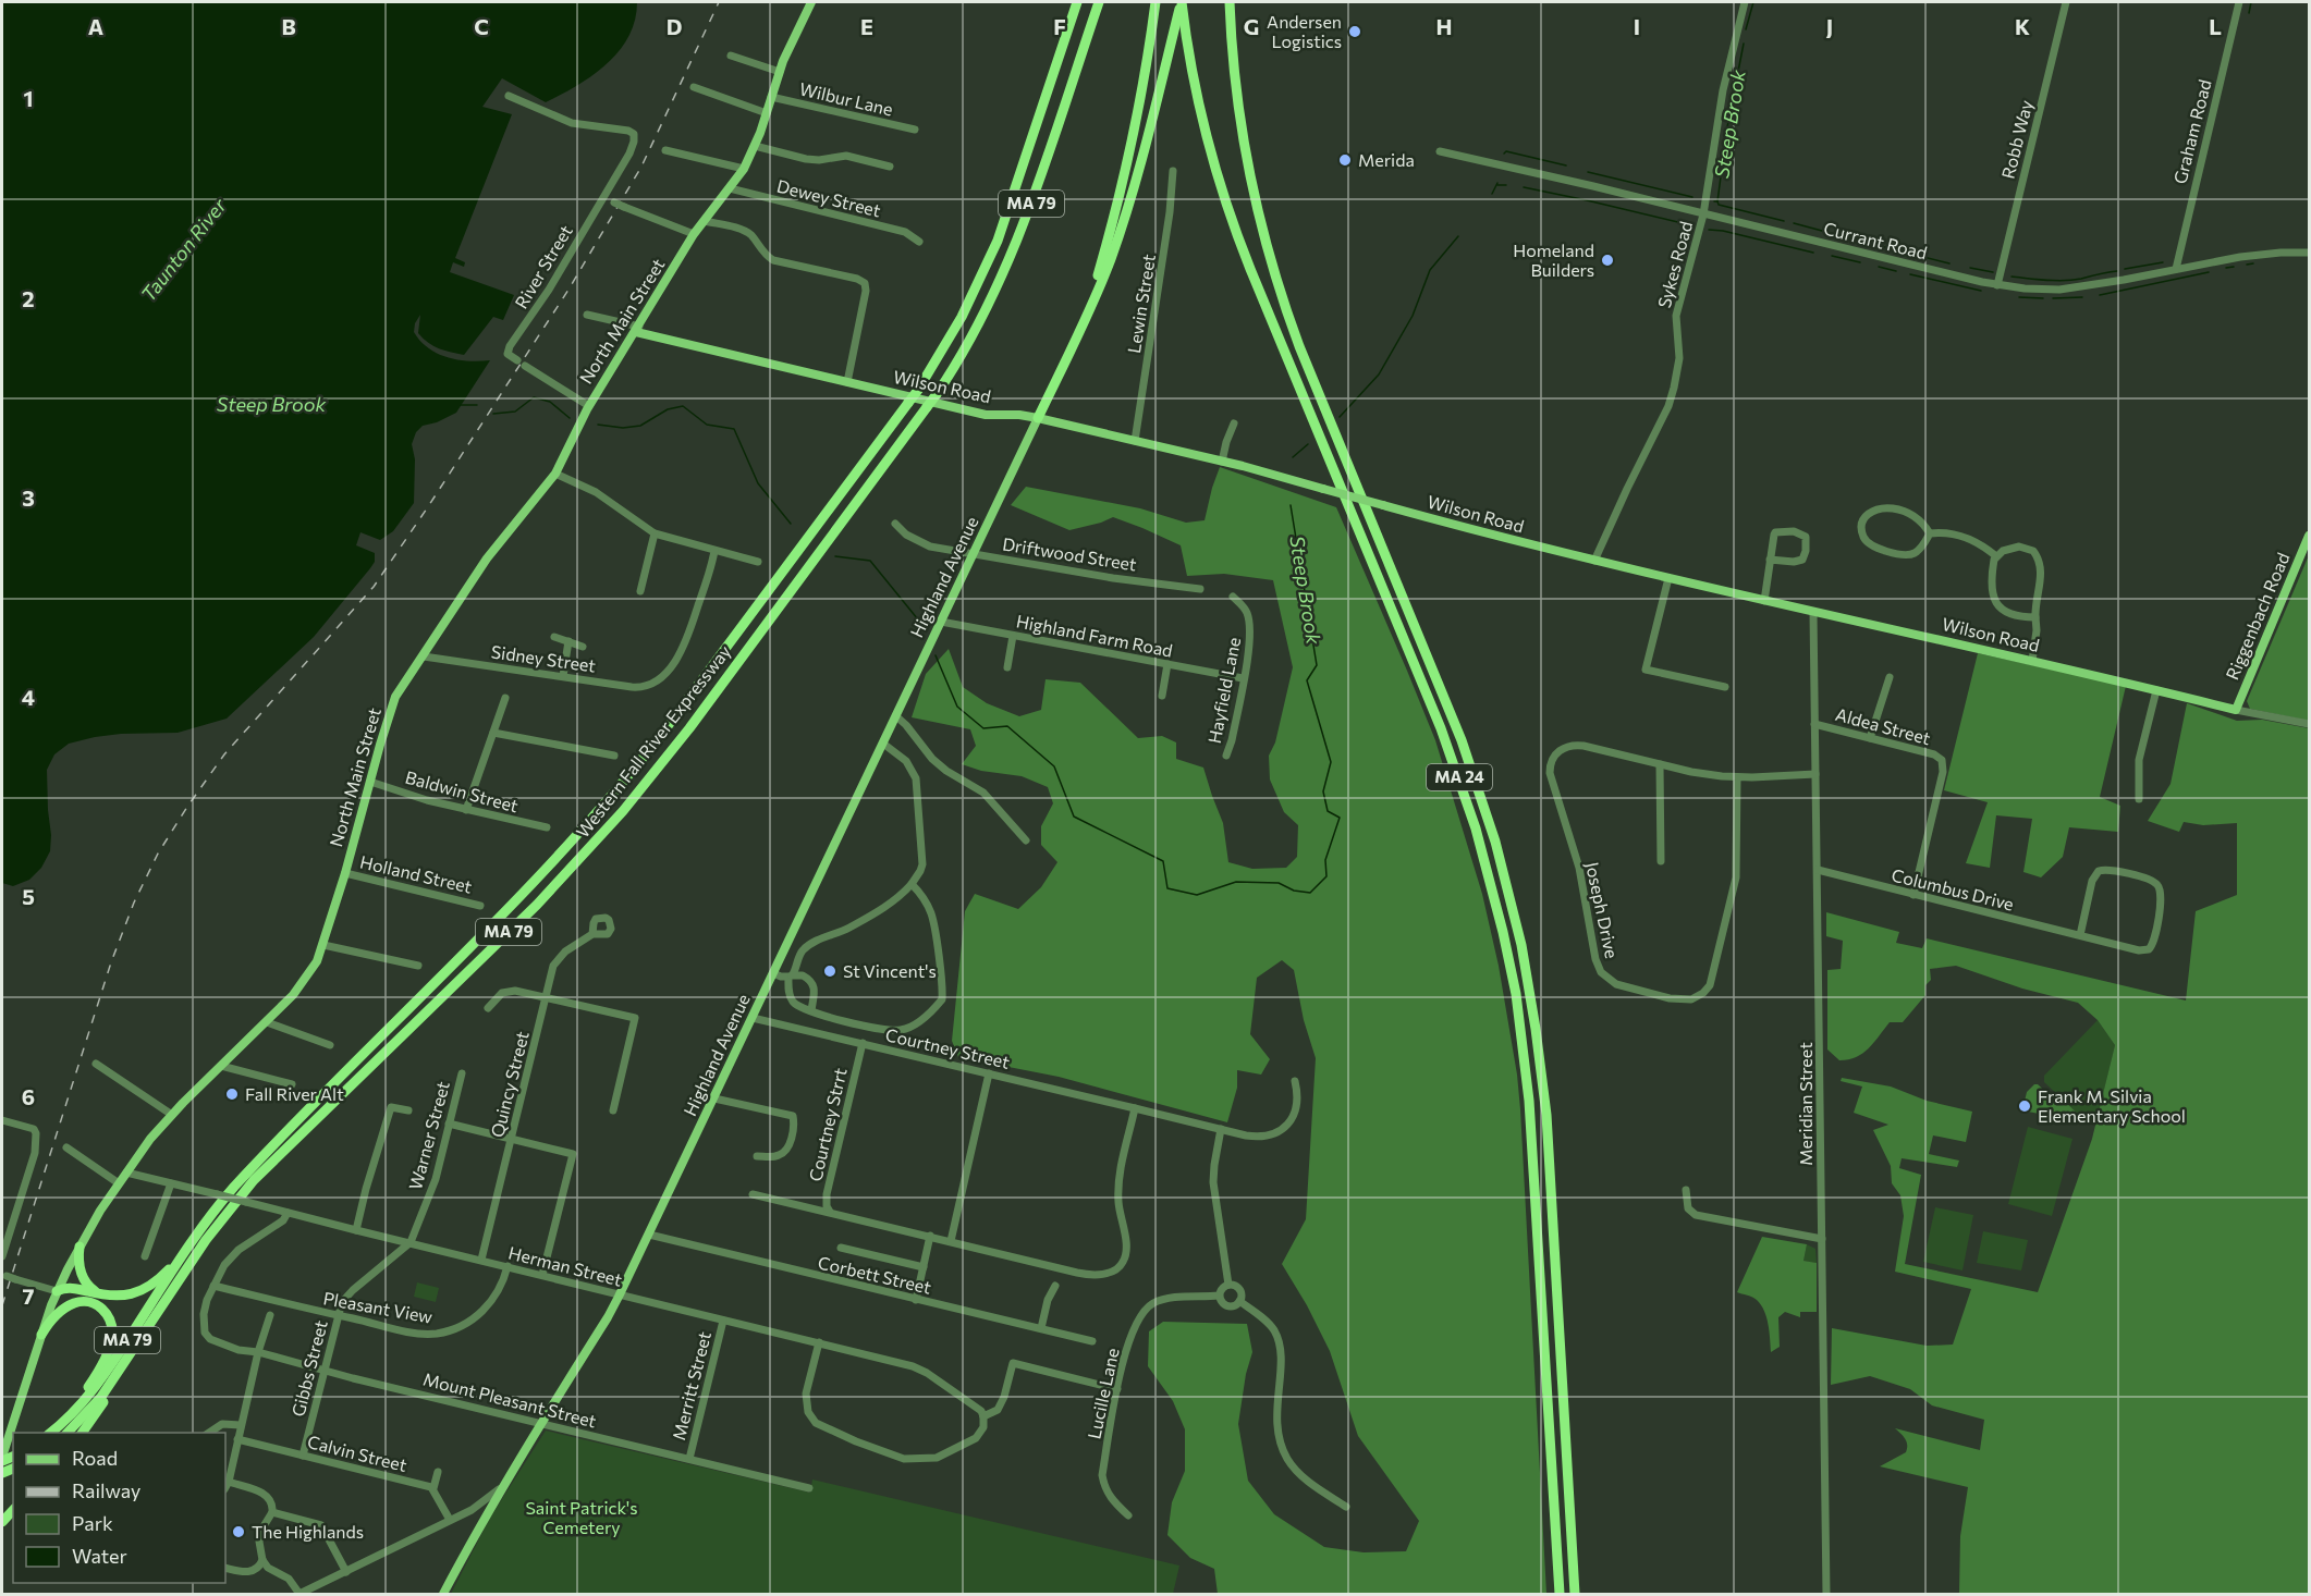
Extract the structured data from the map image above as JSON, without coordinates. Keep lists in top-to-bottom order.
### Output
{
  "streets": {
    "highway": ["MA 79", "Western Fall River Expressway", "MA 24"],
    "main road": [
      "North Main Street",
      "Wilson Road",
      "Highland Avenue",
      "Riggenbach Road"
    ],
    "street": [
      "Wilbur Lane",
      "Graham Road",
      "Robb Way",
      "Dewey Street",
      "Currant Road",
      "Sykes Road",
      "River Street",
      "Lewin Street",
      "Driftwood Street",
      "Highland Farm Road",
      "Sidney Street",
      "Hayfield Lane",
      "Aldea Street",
      "Baldwin Street",
      "Holland Street",
      "Columbus Drive",
      "Joseph Drive",
      "Courtney Street",
      "Quincy Street",
      "Meridian Street",
      "Courtney Strrt",
      "Warner Street",
      "Herman Street",
      "Corbett Street",
      "Pleasant View",
      "Gibbs Street",
      "Merritt Street",
      "Lucille Lane",
      "Mount Pleasant Street",
      "Calvin Street"
    ]
  },
  "crossings": [
    ["Wilbur Lane", "North Main Street"],
    ["Graham Road", "Currant Road"],
    ["Robb Way", "Currant Road"],
    ["Dewey Street", "North Main Street"],
    ["Currant Road", "Sykes Road"],
    ["Sykes Road", "Wilson Road"],
    ["Lewin Street", "Wilson Road"],
    ["North Main Street", "Wilson Road"],
    ["North Main Street", "Sidney Street"],
    ["North Main Street", "Baldwin Street"],
    ["North Main Street", "Holland Street"],
    ["North Main Street", "Herman Street"],
    ["Wilson Road", "Highland Avenue"],
    ["Wilson Road", "Riggenbach Road"],
    ["Wilson Road", "Meridian Street"],
    ["Driftwood Street", "Highland Avenue"],
    ["Highland Avenue", "Highland Farm Road"],
    ["Highland Avenue", "Courtney Street"],
    ["Highland Avenue", "Herman Street"],
    ["Highland Avenue", "Corbett Street"],
    ["Highland Avenue", "Mount Pleasant Street"],
    ["Highland Farm Road", "Hayfield Lane"],
    ["Aldea Street", "Columbus Drive"],
    ["Aldea Street", "Meridian Street"],
    ["Columbus Drive", "Meridian Street"],
    ["Joseph Drive", "Meridian Street"],
    ["Courtney Street", "Courtney Strrt"],
    ["Quincy Street", "Herman Street"],
    ["Warner Street", "Herman Street"],
    ["Warner Street", "Gibbs Street"],
    ["Herman Street", "Pleasant View"],
    ["Herman Street", "Gibbs Street"],
    ["Herman Street", "Merritt Street"],
    ["Pleasant View", "Gibbs Street"],
    ["Pleasant View", "Mount Pleasant Street"],
    ["Gibbs Street", "Mount Pleasant Street"],
    ["Gibbs Street", "Calvin Street"],
    ["Merritt Street", "Mount Pleasant Street"]
  ],
  "water": ["Steep Brook", "Taunton River"],
  "parks": ["Saint Patrick's Cemetery"],
  "places": [
    "Andersen Logistics",
    "Merida",
    "Homeland Builders",
    "St Vincent's",
    "Fall River Alt",
    "Frank M. Silvia Elementary School",
    "The Highlands"
  ],
  "legend": [
    "Road",
    "Railway",
    "Park",
    "Water"
  ],
  "grid": {
    "columns": [
      "A",
      "B",
      "C",
      "D",
      "E",
      "F",
      "G",
      "H",
      "I",
      "J",
      "K",
      "L"
    ],
    "rows": [
      "1",
      "2",
      "3",
      "4",
      "5",
      "6",
      "7"
    ]
  }
}
